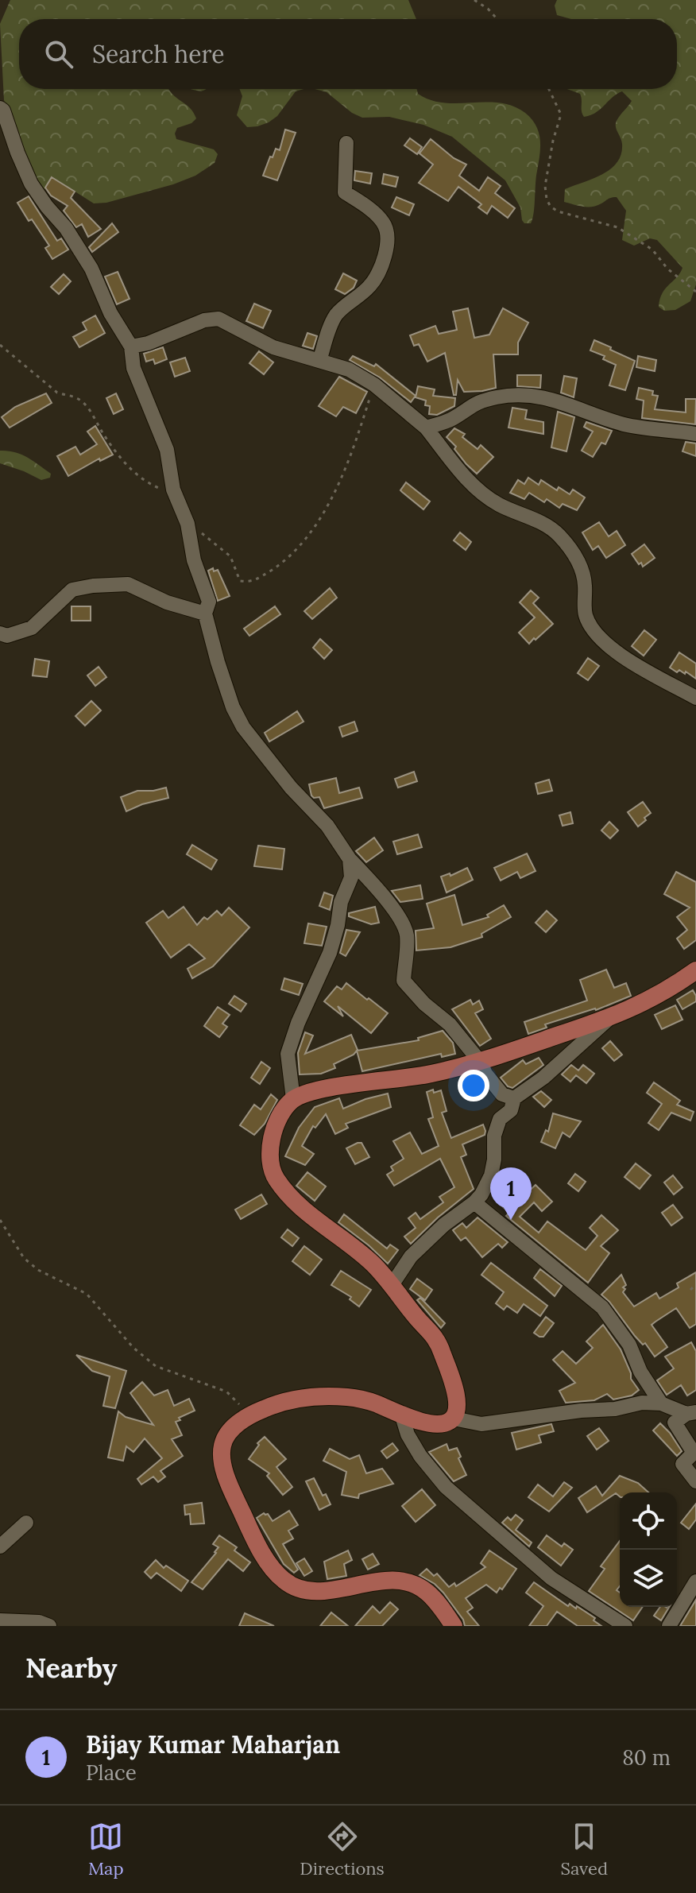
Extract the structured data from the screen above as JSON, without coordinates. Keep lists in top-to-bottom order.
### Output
{
  "page": {
    "search": "Search here",
    "pins": "1",
    "heading": "Nearby",
    "list": [
      {
        "mark": "1",
        "name": "Bijay Kumar Maharjan",
        "note": "Place",
        "value": "80 m"
      }
    ],
    "nav": ["Map", "Directions", "Saved"]
  }
}
